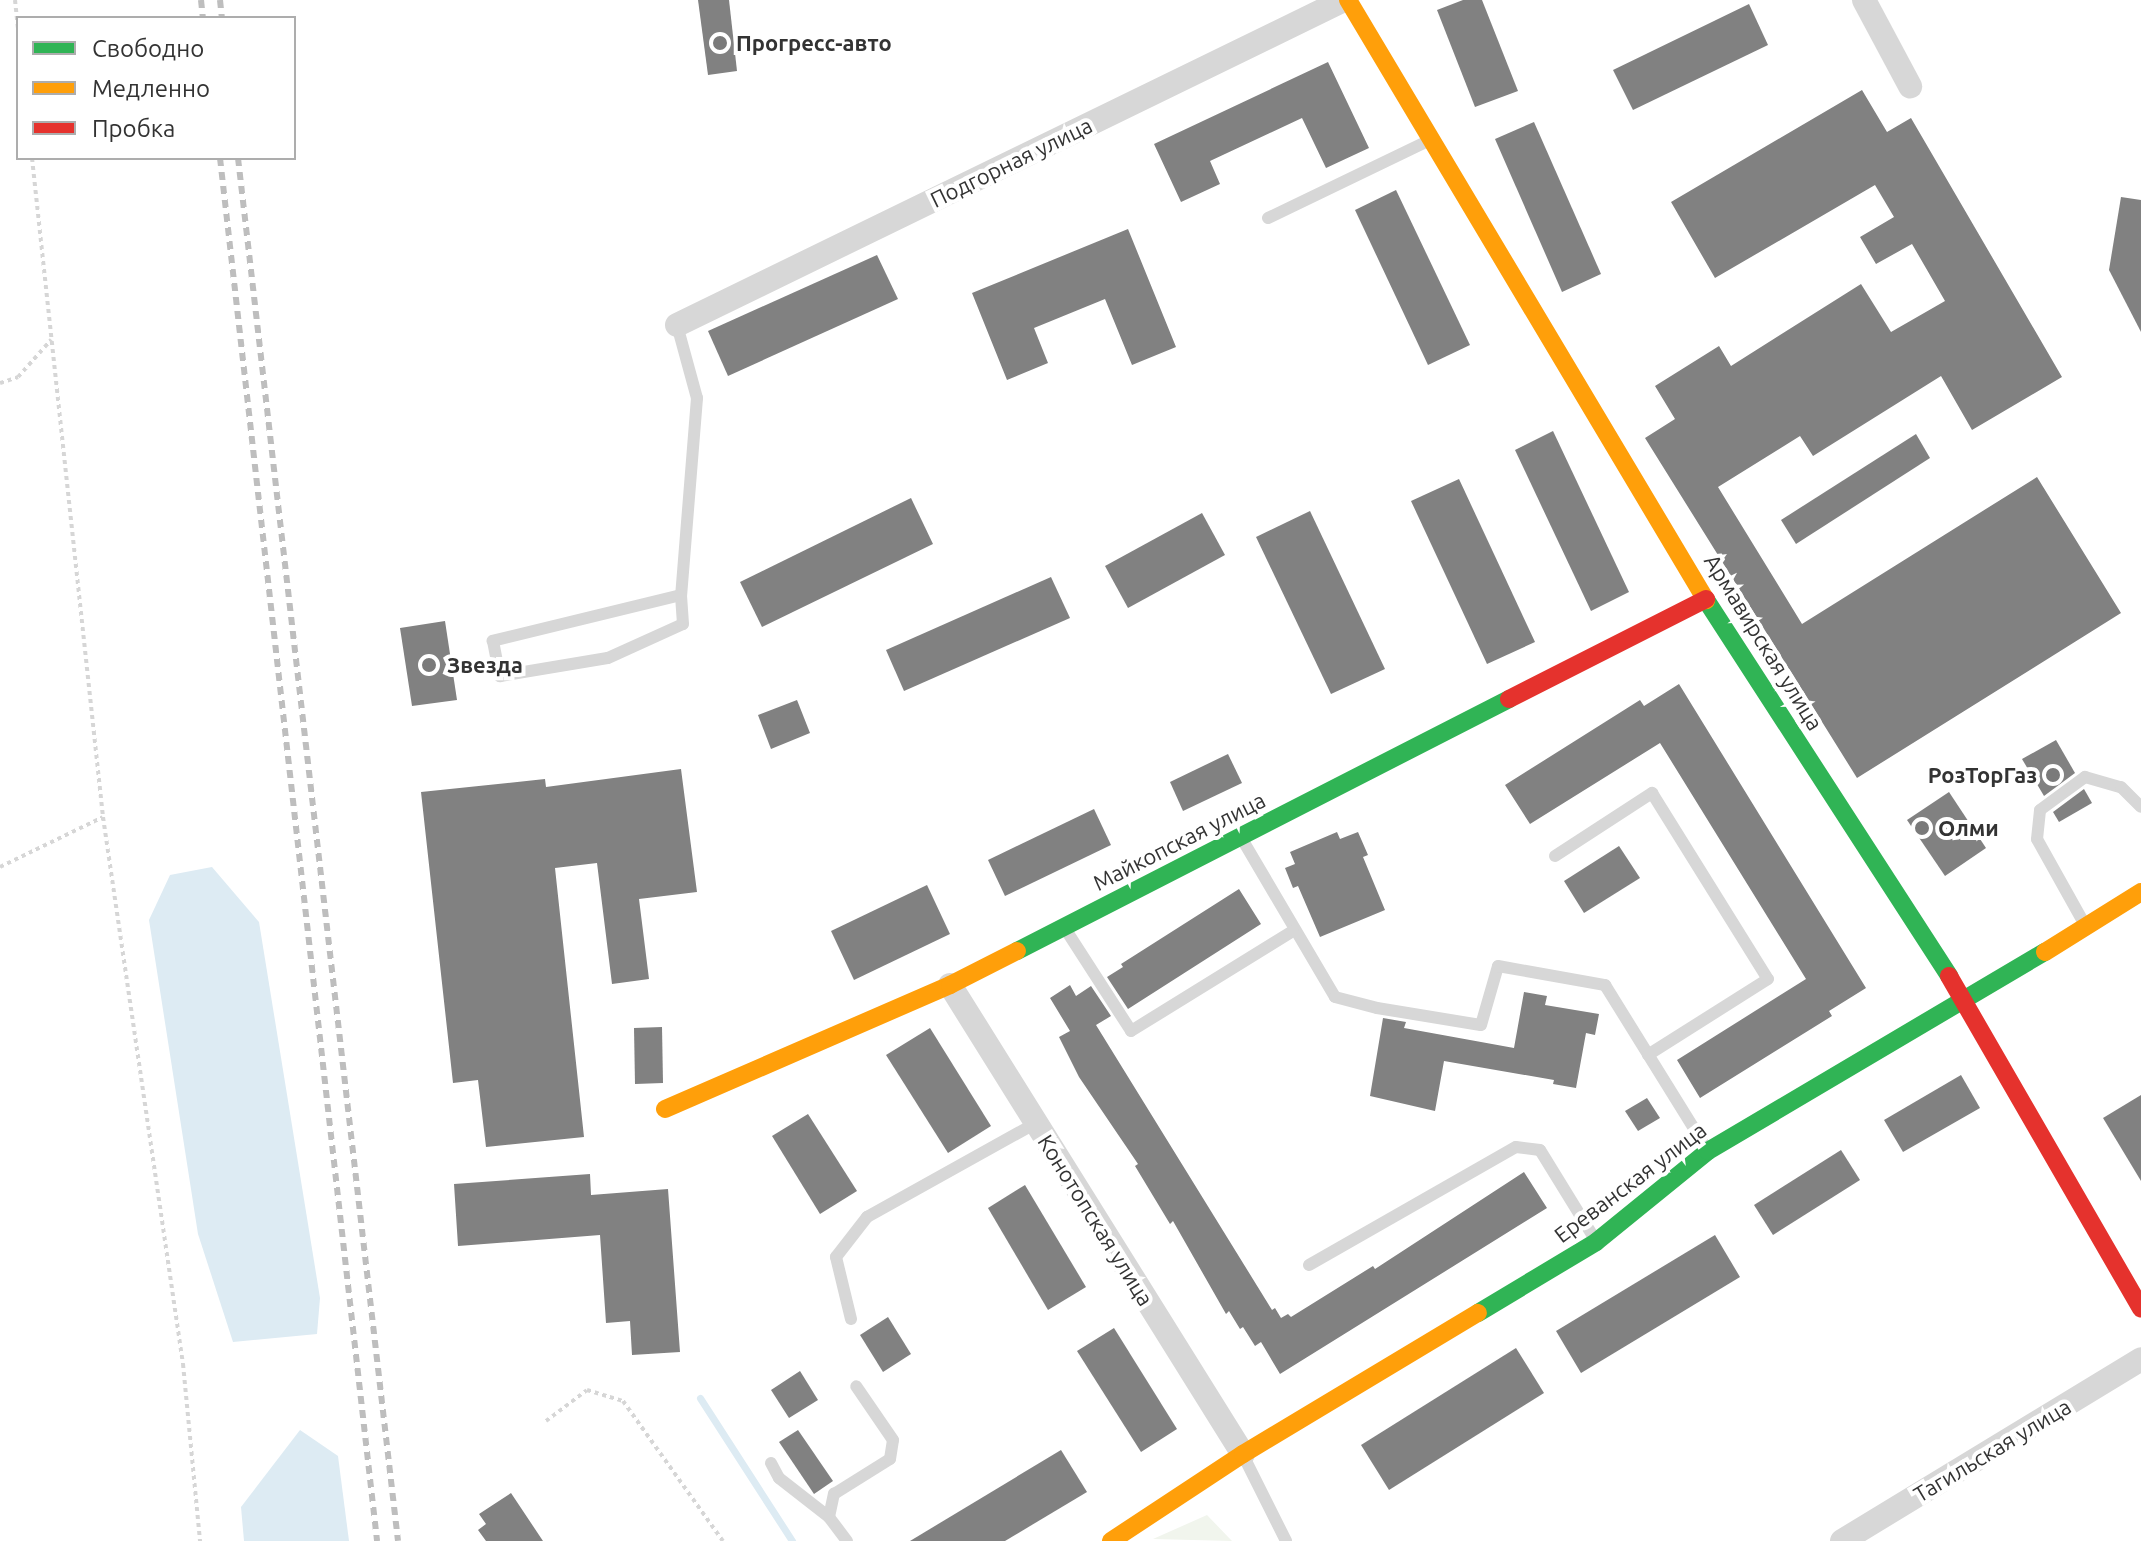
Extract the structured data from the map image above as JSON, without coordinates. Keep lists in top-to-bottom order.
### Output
{
  "streets": {
    "street": [
      "Подгорная улица",
      "Армавирская улица",
      "Майкопская улица",
      "Ереванская улица",
      "Конотопская улица",
      "Тагильская улица"
    ]
  },
  "crossings": [
    ["Подгорная улица", "Армавирская улица"],
    ["Армавирская улица", "Майкопская улица"],
    ["Армавирская улица", "Ереванская улица"],
    ["Майкопская улица", "Конотопская улица"],
    ["Ереванская улица", "Конотопская улица"]
  ],
  "places": [
    "Прогресс-авто",
    "Звезда",
    "РозТорГаз",
    "Олми"
  ],
  "legend": ["Свободно", "Медленно", "Пробка"]
}
